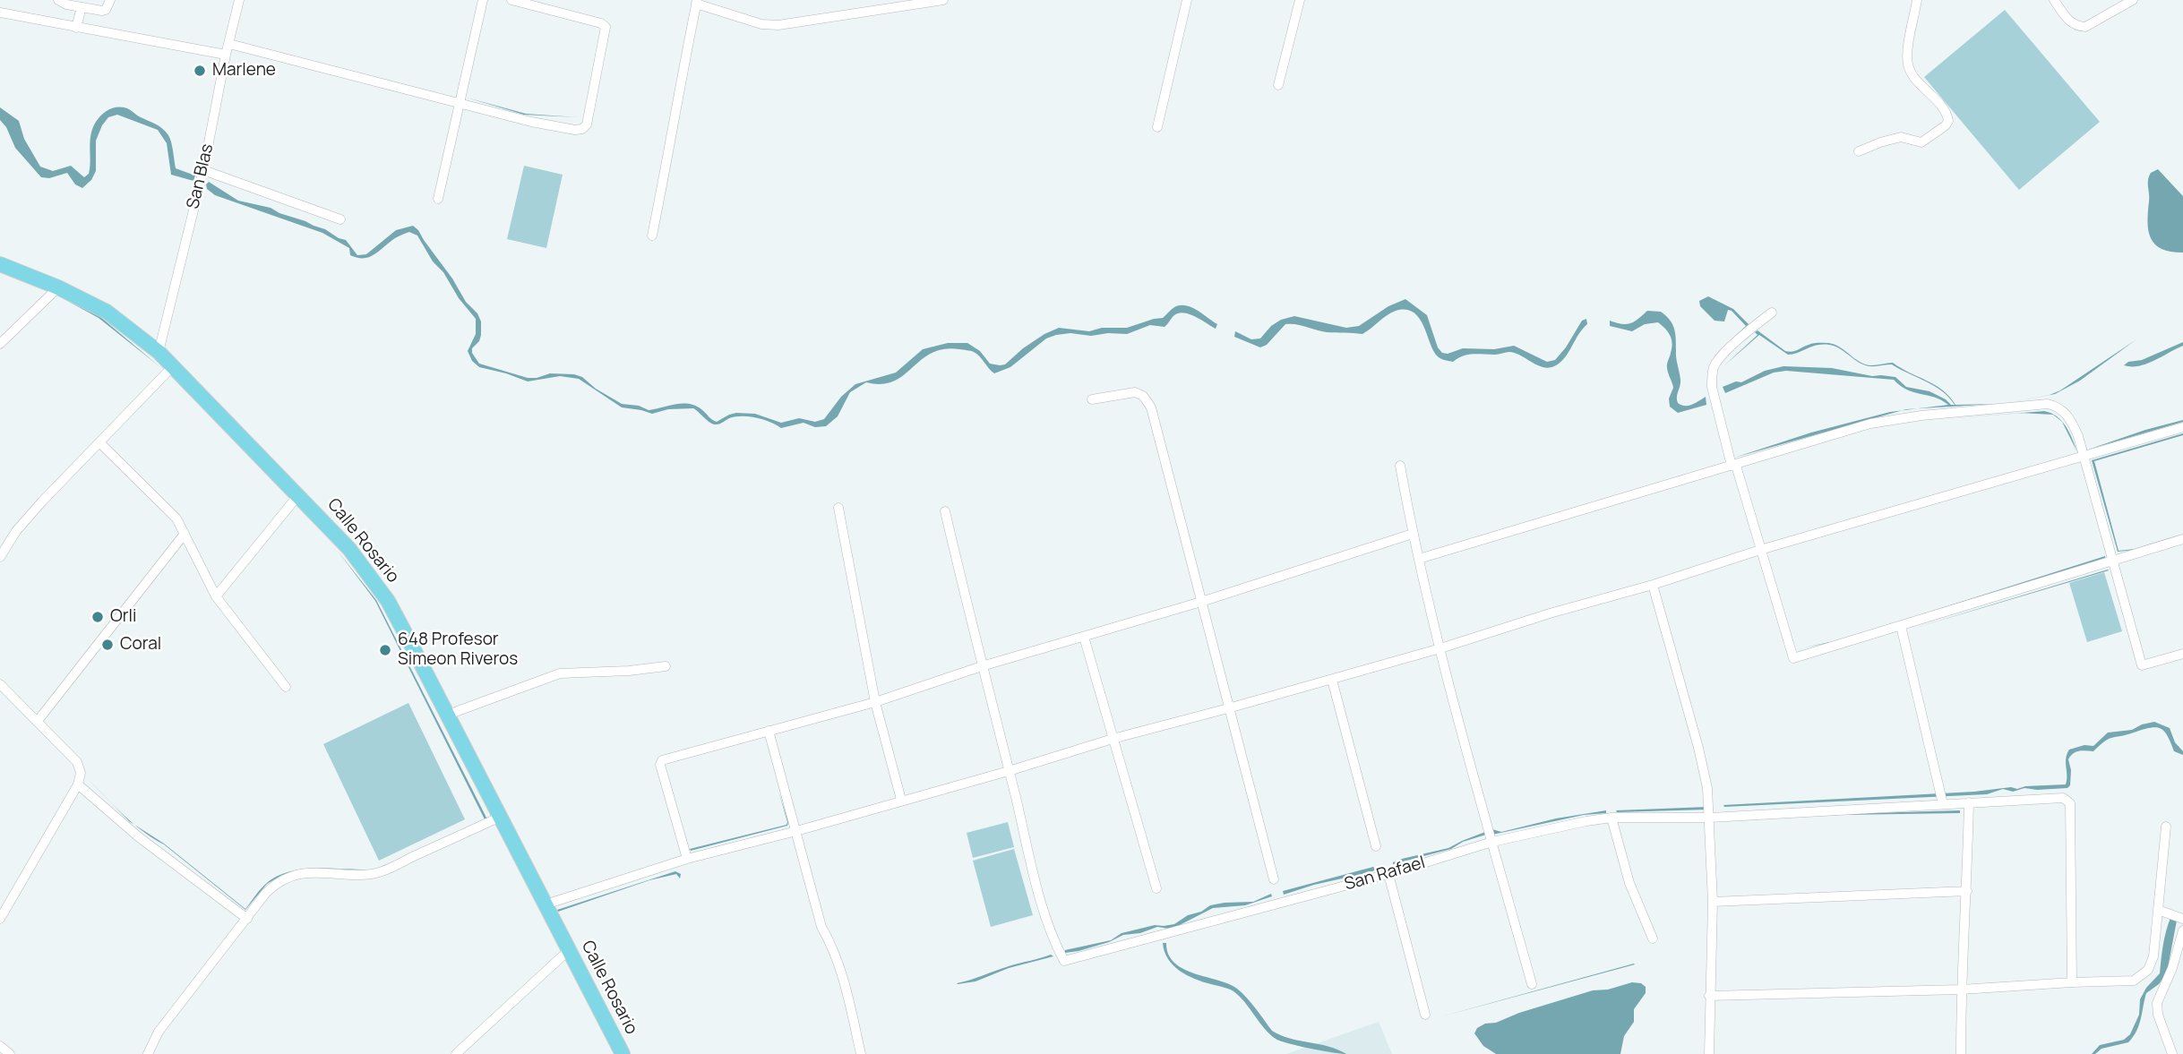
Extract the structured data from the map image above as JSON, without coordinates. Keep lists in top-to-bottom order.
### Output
{
  "streets": {
    "main road": ["Calle Rosario"],
    "street": ["San Blas", "San Rafael"]
  },
  "crossings": [
    ["San Blas", "Calle Rosario"]
  ],
  "places": [
    "Marlene",
    "Orli",
    "Coral",
    "648 Profesor Simeon Riveros"
  ]
}
